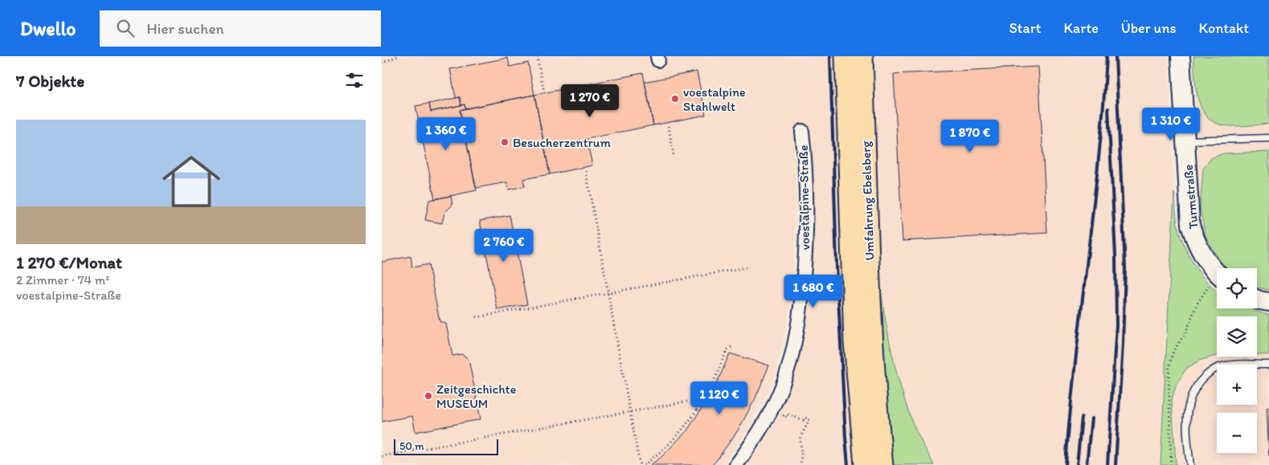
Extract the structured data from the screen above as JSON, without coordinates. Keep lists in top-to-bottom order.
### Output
{
  "streets": {
    "main road": ["Turmstraße", "Umfahrung Ebelsberg"],
    "street": ["voestalpine-Straße"]
  },
  "places": ["voestalpine Stahlwelt", "Besucherzentrum", "Zeitgeschichte MUSEUM"],
  "scale_bar": "50 m",
  "page": {
    "header": "Dwello",
    "search": "Hier suchen",
    "nav": [
      "Start",
      "Karte",
      "Über uns",
      "Kontakt"
    ],
    "heading": "7 Objekte",
    "price": [
      "1 270 €",
      "1 310 €",
      "1 360 €",
      "1 870 €",
      "2 760 €",
      "1 680 €",
      "1 120 €"
    ],
    "list": [
      {
        "name": "1 270 €/Monat",
        "note": "2 Zimmer · 74 m² · voestalpine-Straße"
      }
    ],
    "map_buttons": ["+", "−"],
    "scale": "50 m"
  }
}
